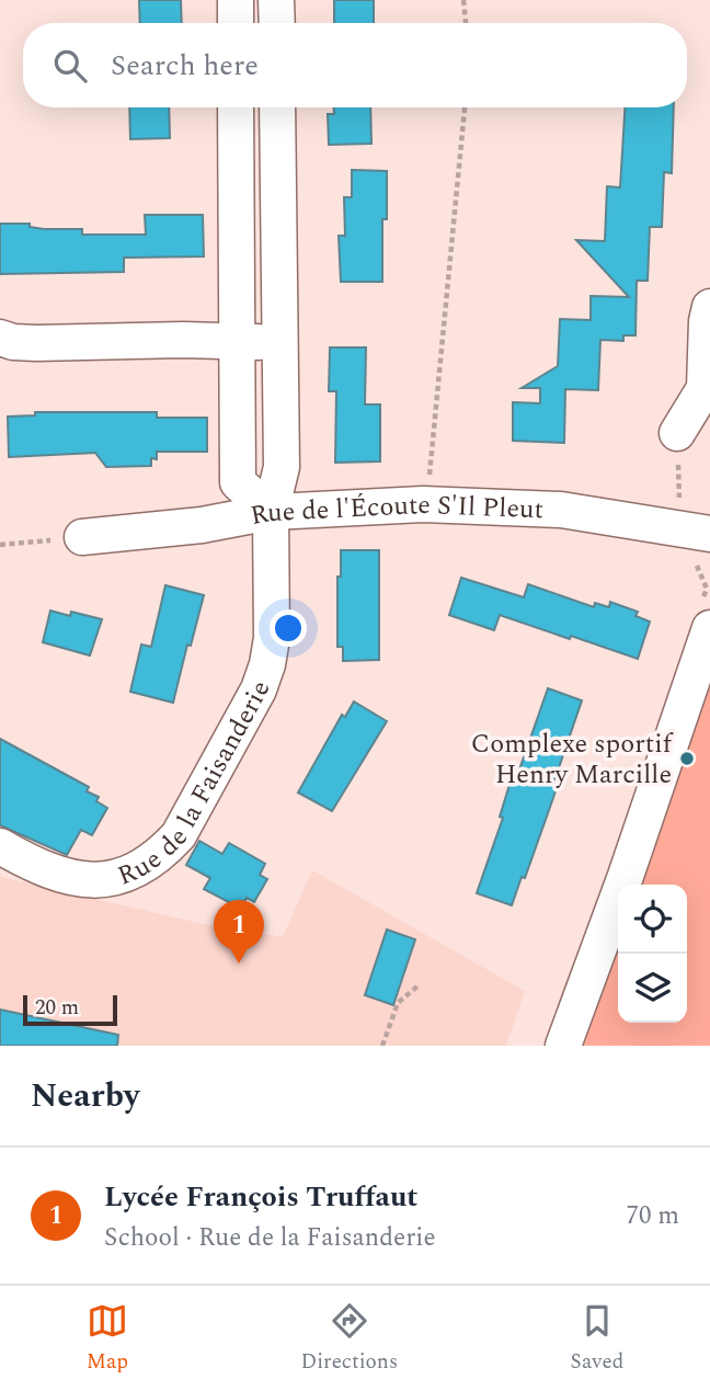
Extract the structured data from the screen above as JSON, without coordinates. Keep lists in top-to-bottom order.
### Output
{
  "streets": {
    "street": ["Rue de l'Écoute S'Il Pleut", "Rue de la Faisanderie"]
  },
  "crossings": [
    ["Rue de l'Écoute S'Il Pleut", "Rue de la Faisanderie"]
  ],
  "places": ["Complexe sportif Henry Marcille"],
  "scale_bar": "20 m",
  "page": {
    "search": "Search here",
    "pins": "1",
    "scale": "20 m",
    "heading": "Nearby",
    "list": [
      {
        "mark": "1",
        "name": "Lycée François Truffaut",
        "note": "School · Rue de la Faisanderie",
        "value": "70 m"
      }
    ],
    "nav": ["Map", "Directions", "Saved"]
  }
}
